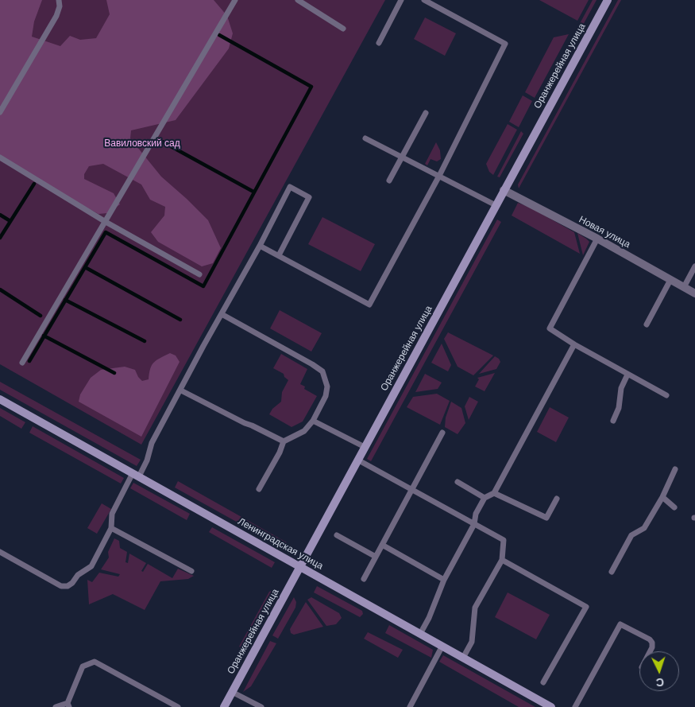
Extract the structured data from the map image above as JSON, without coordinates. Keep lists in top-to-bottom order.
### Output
{
  "streets": {
    "street": ["Оранжерейная улица", "Новая улица", "Ленинградская улица"]
  },
  "crossings": [
    ["Оранжерейная улица", "Новая улица"],
    ["Оранжерейная улица", "Ленинградская улица"]
  ],
  "parks": ["Вавиловский сад"],
  "north": "bottom"
}
